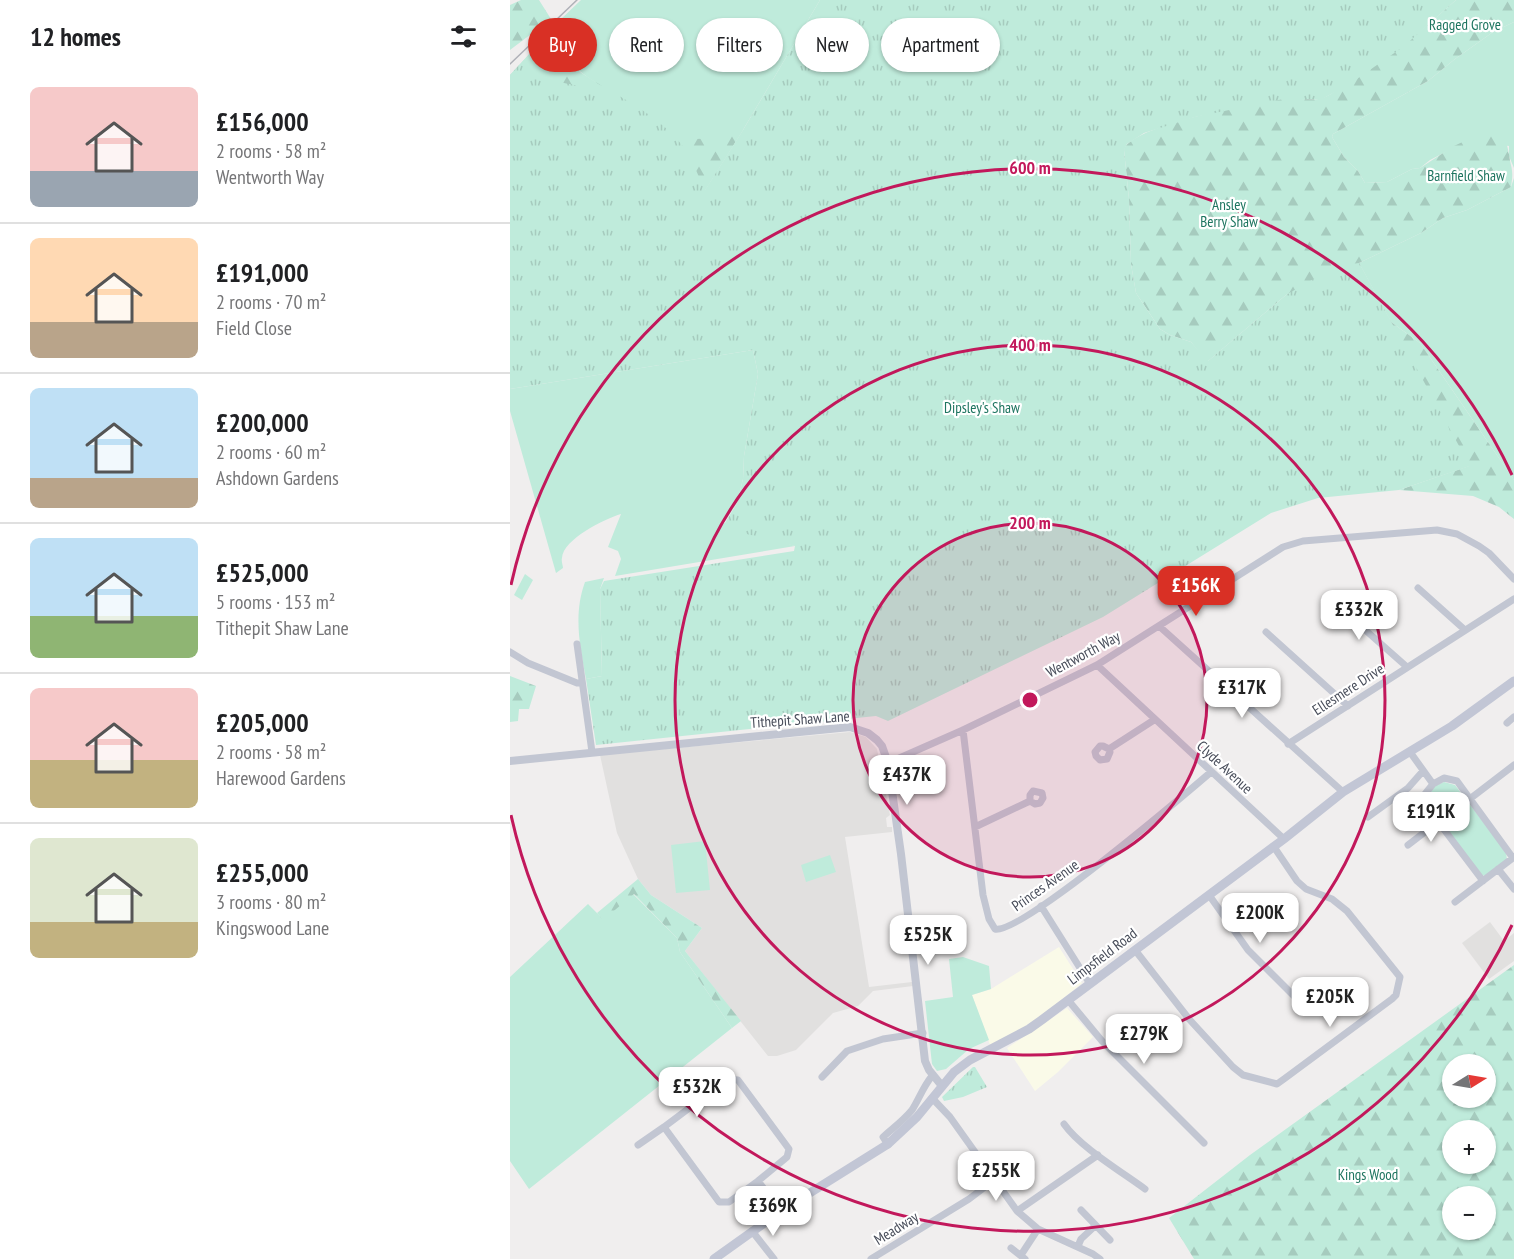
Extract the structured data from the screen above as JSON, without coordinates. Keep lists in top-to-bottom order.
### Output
{
  "streets": {
    "main road": ["Limpsfield Road"],
    "street": [
      "Wentworth Way",
      "Ellesmere Drive",
      "Tithepit Shaw Lane",
      "Clyde Avenue",
      "Princes Avenue",
      "Meadway"
    ]
  },
  "crossings": [
    ["Wentworth Way", "Tithepit Shaw Lane"],
    ["Wentworth Way", "Clyde Avenue"],
    ["Wentworth Way", "Princes Avenue"],
    ["Clyde Avenue", "Princes Avenue"],
    ["Clyde Avenue", "Limpsfield Road"]
  ],
  "parks": [
    "Ragged Grove",
    "Barnfield Shaw",
    "Ansley Berry Shaw",
    "Dipsley's Shaw",
    "Kings Wood"
  ],
  "north": "right",
  "page": {
    "heading": "12 homes",
    "chip": [
      "Buy",
      "Rent",
      "Filters",
      "New",
      "Apartment"
    ],
    "list": [
      {
        "name": "£156,000",
        "note": "2 rooms · 58 m² · Wentworth Way"
      },
      {
        "name": "£191,000",
        "note": "2 rooms · 70 m² · Field Close"
      },
      {
        "name": "£200,000",
        "note": "2 rooms · 60 m² · Ashdown Gardens"
      },
      {
        "name": "£525,000",
        "note": "5 rooms · 153 m² · Tithepit Shaw Lane"
      },
      {
        "name": "£205,000",
        "note": "2 rooms · 58 m² · Harewood Gardens"
      },
      {
        "name": "£255,000",
        "note": "3 rooms · 80 m² · Kingswood Lane"
      }
    ],
    "price": [
      "£156K",
      "£332K",
      "£317K",
      "£437K",
      "£191K",
      "£200K",
      "£525K",
      "£205K",
      "£279K",
      "£532K",
      "£255K",
      "£369K"
    ],
    "map_buttons": ["+", "−"]
  },
  "rings": ["600 m", "400 m", "200 m"]
}
